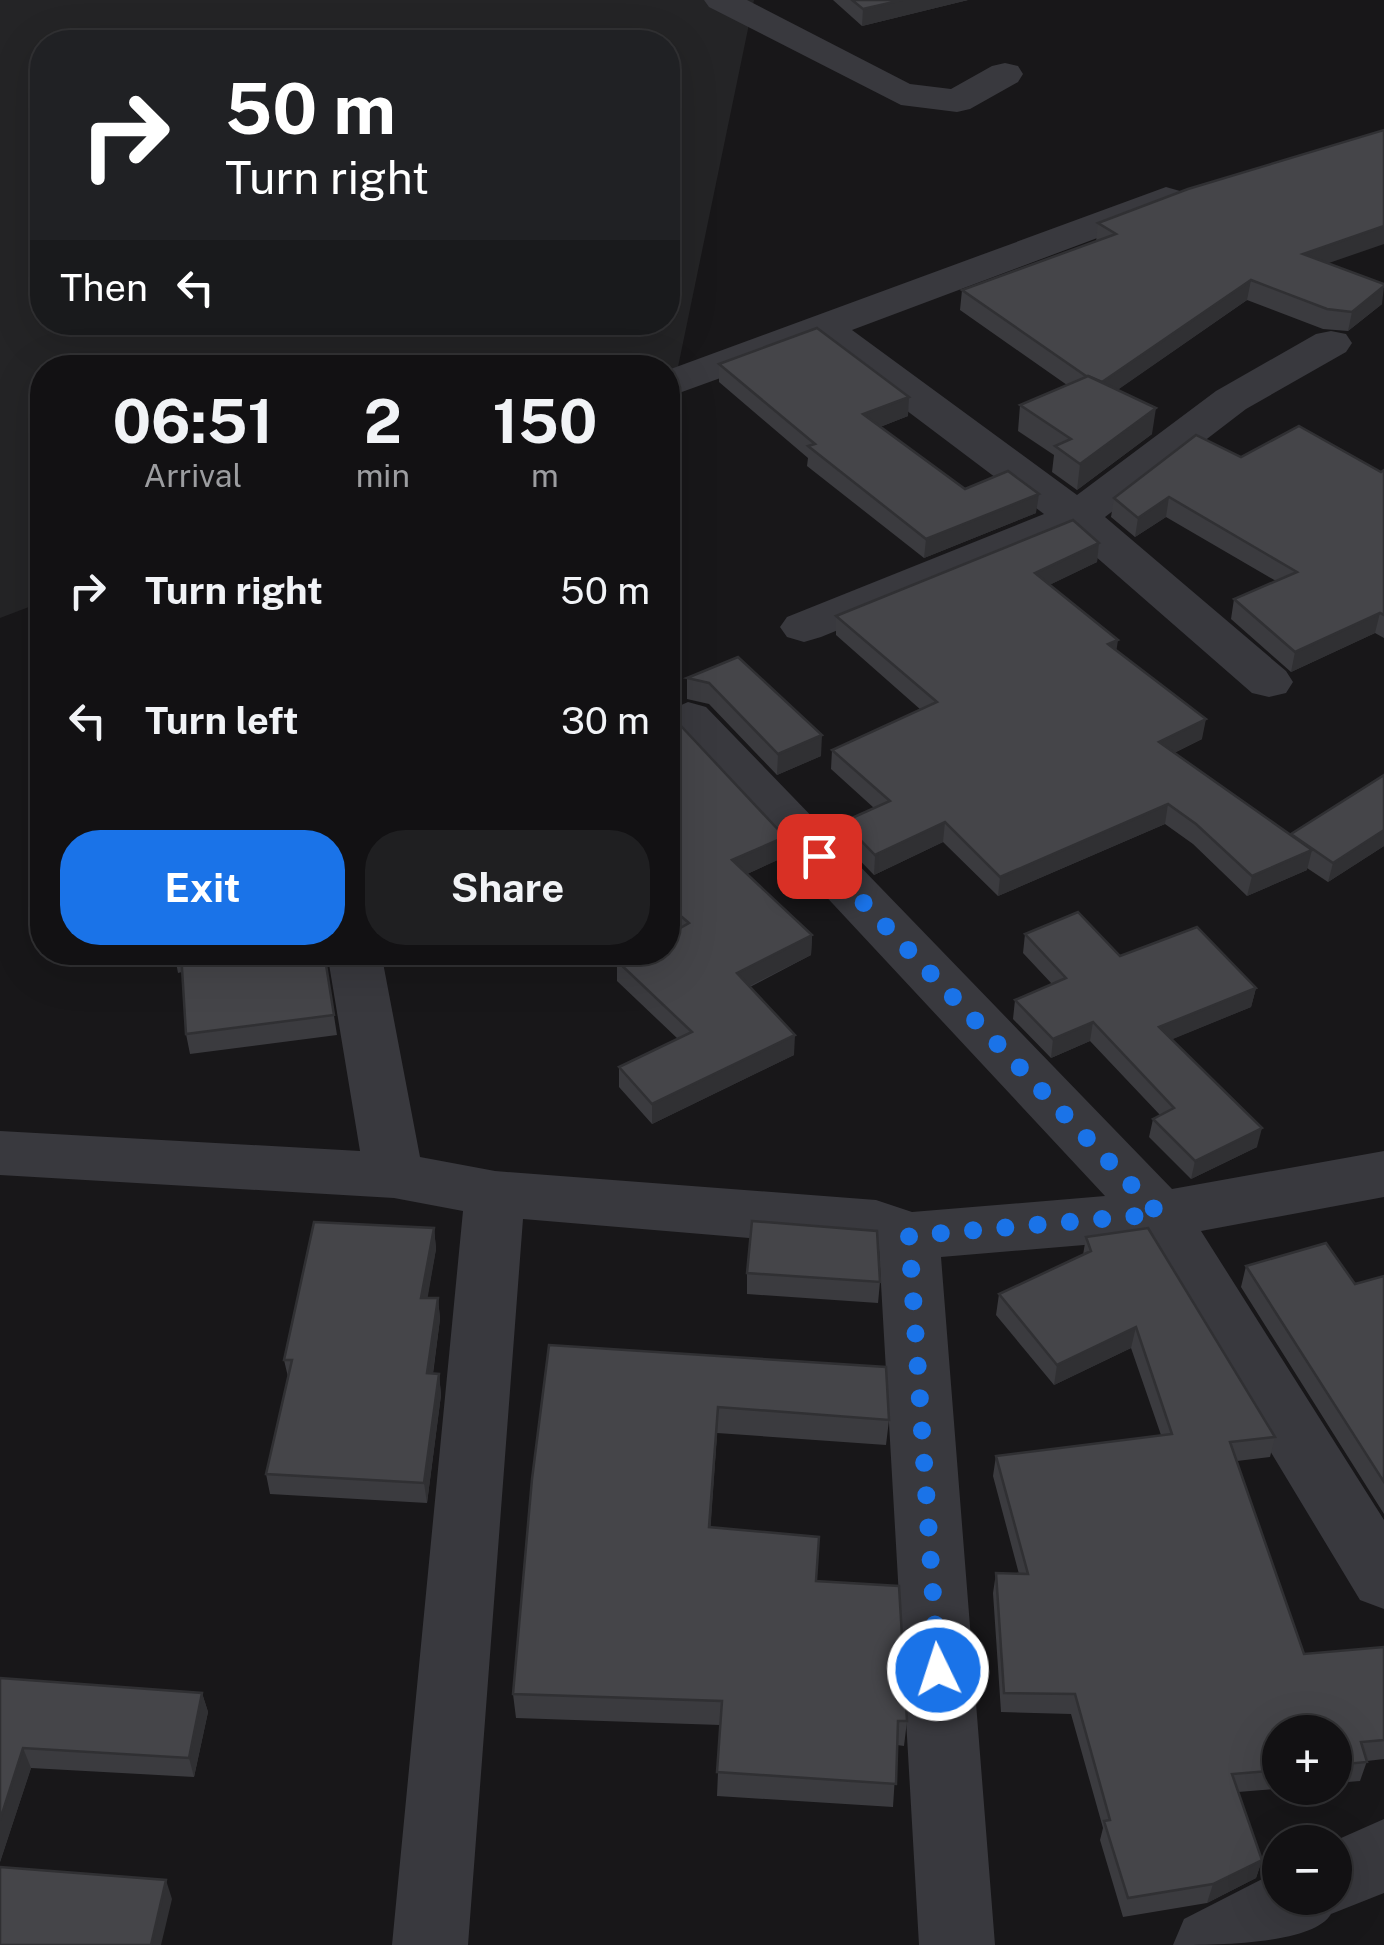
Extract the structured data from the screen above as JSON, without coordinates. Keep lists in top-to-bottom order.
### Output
{
  "page": {
    "turn": ["50 m", "Turn right"],
    "then": "Then",
    "eta": [
      "06:51",
      "Arrival",
      "2",
      "min",
      "150",
      "m"
    ],
    "list": [
      {
        "name": "Turn right",
        "value": "50 m"
      },
      {
        "name": "Turn left",
        "value": "30 m"
      }
    ],
    "buttons": ["Exit", "Share"],
    "map_buttons": ["+", "−"]
  }
}
